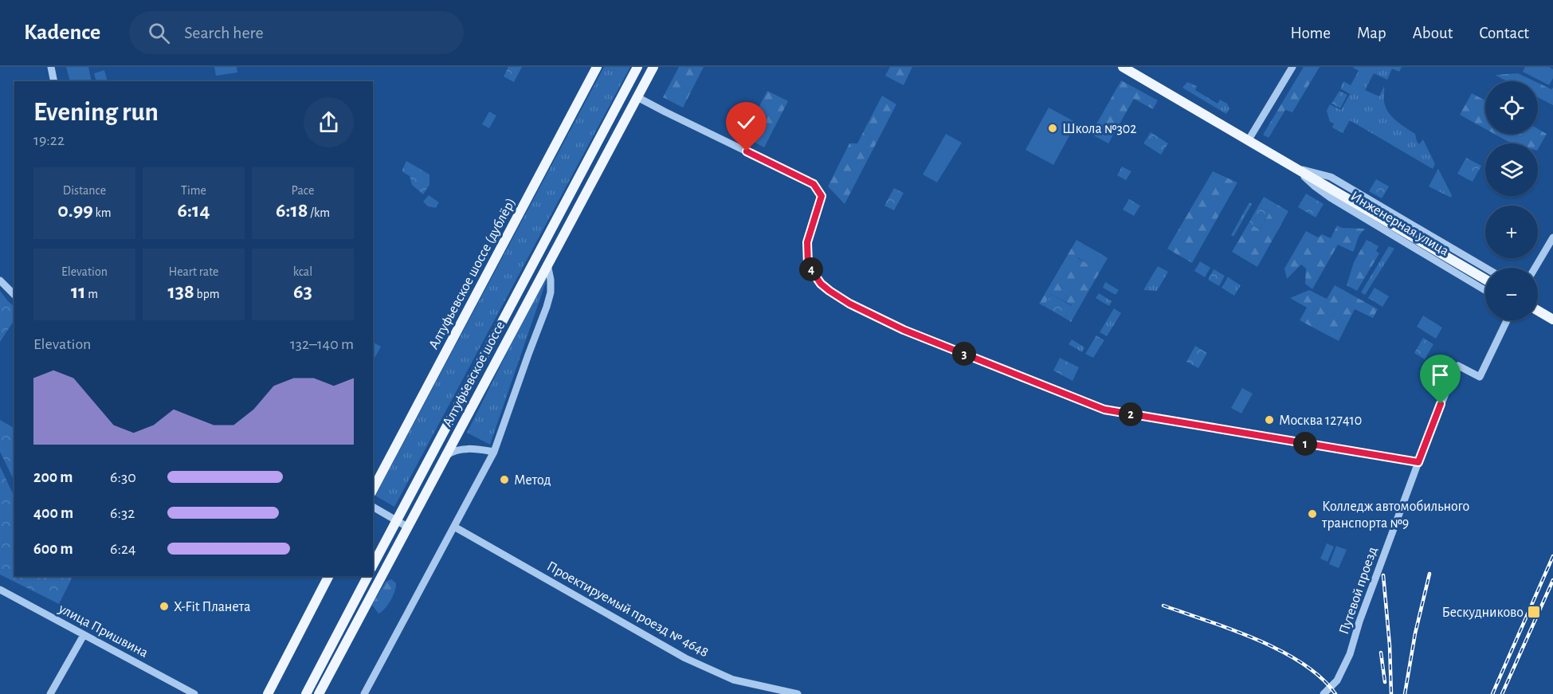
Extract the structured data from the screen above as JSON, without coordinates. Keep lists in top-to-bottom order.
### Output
{
  "streets": {
    "main road": ["Инженерная улица", "Алтуфьевское шоссе (дублёр)", "Алтуфьевское шоссе"],
    "street": ["Путевой проезд", "Проектируемый проезд № 4648", "улица Пришвина"]
  },
  "places": {
    "other": [
      "Школа №302",
      "Москва 127410",
      "Метод",
      "Колледж автомобильного транспорта №9",
      "X-Fit Планета"
    ],
    "transit": ["Бескудниково"]
  },
  "page": {
    "header": "Kadence",
    "search": "Search here",
    "nav": [
      "Home",
      "Map",
      "About",
      "Contact"
    ],
    "map_buttons": ["+", "−"],
    "heading": ["Evening run", "19:22"],
    "stats": [
      ["Distance", "0.99 km"],
      ["Time", "6:14"],
      ["Pace", "6:18 /km"],
      ["Elevation", "11 m"],
      ["Heart rate", "138 bpm"],
      ["kcal", "63"]
    ],
    "pins": [
      "4",
      "3",
      "2",
      "1"
    ],
    "chart": ["Elevation", "132–140 m"],
    "list": [
      {
        "name": "200 m",
        "note": "6:30"
      },
      {
        "name": "400 m",
        "note": "6:32"
      },
      {
        "name": "600 m",
        "note": "6:24"
      }
    ]
  }
}
